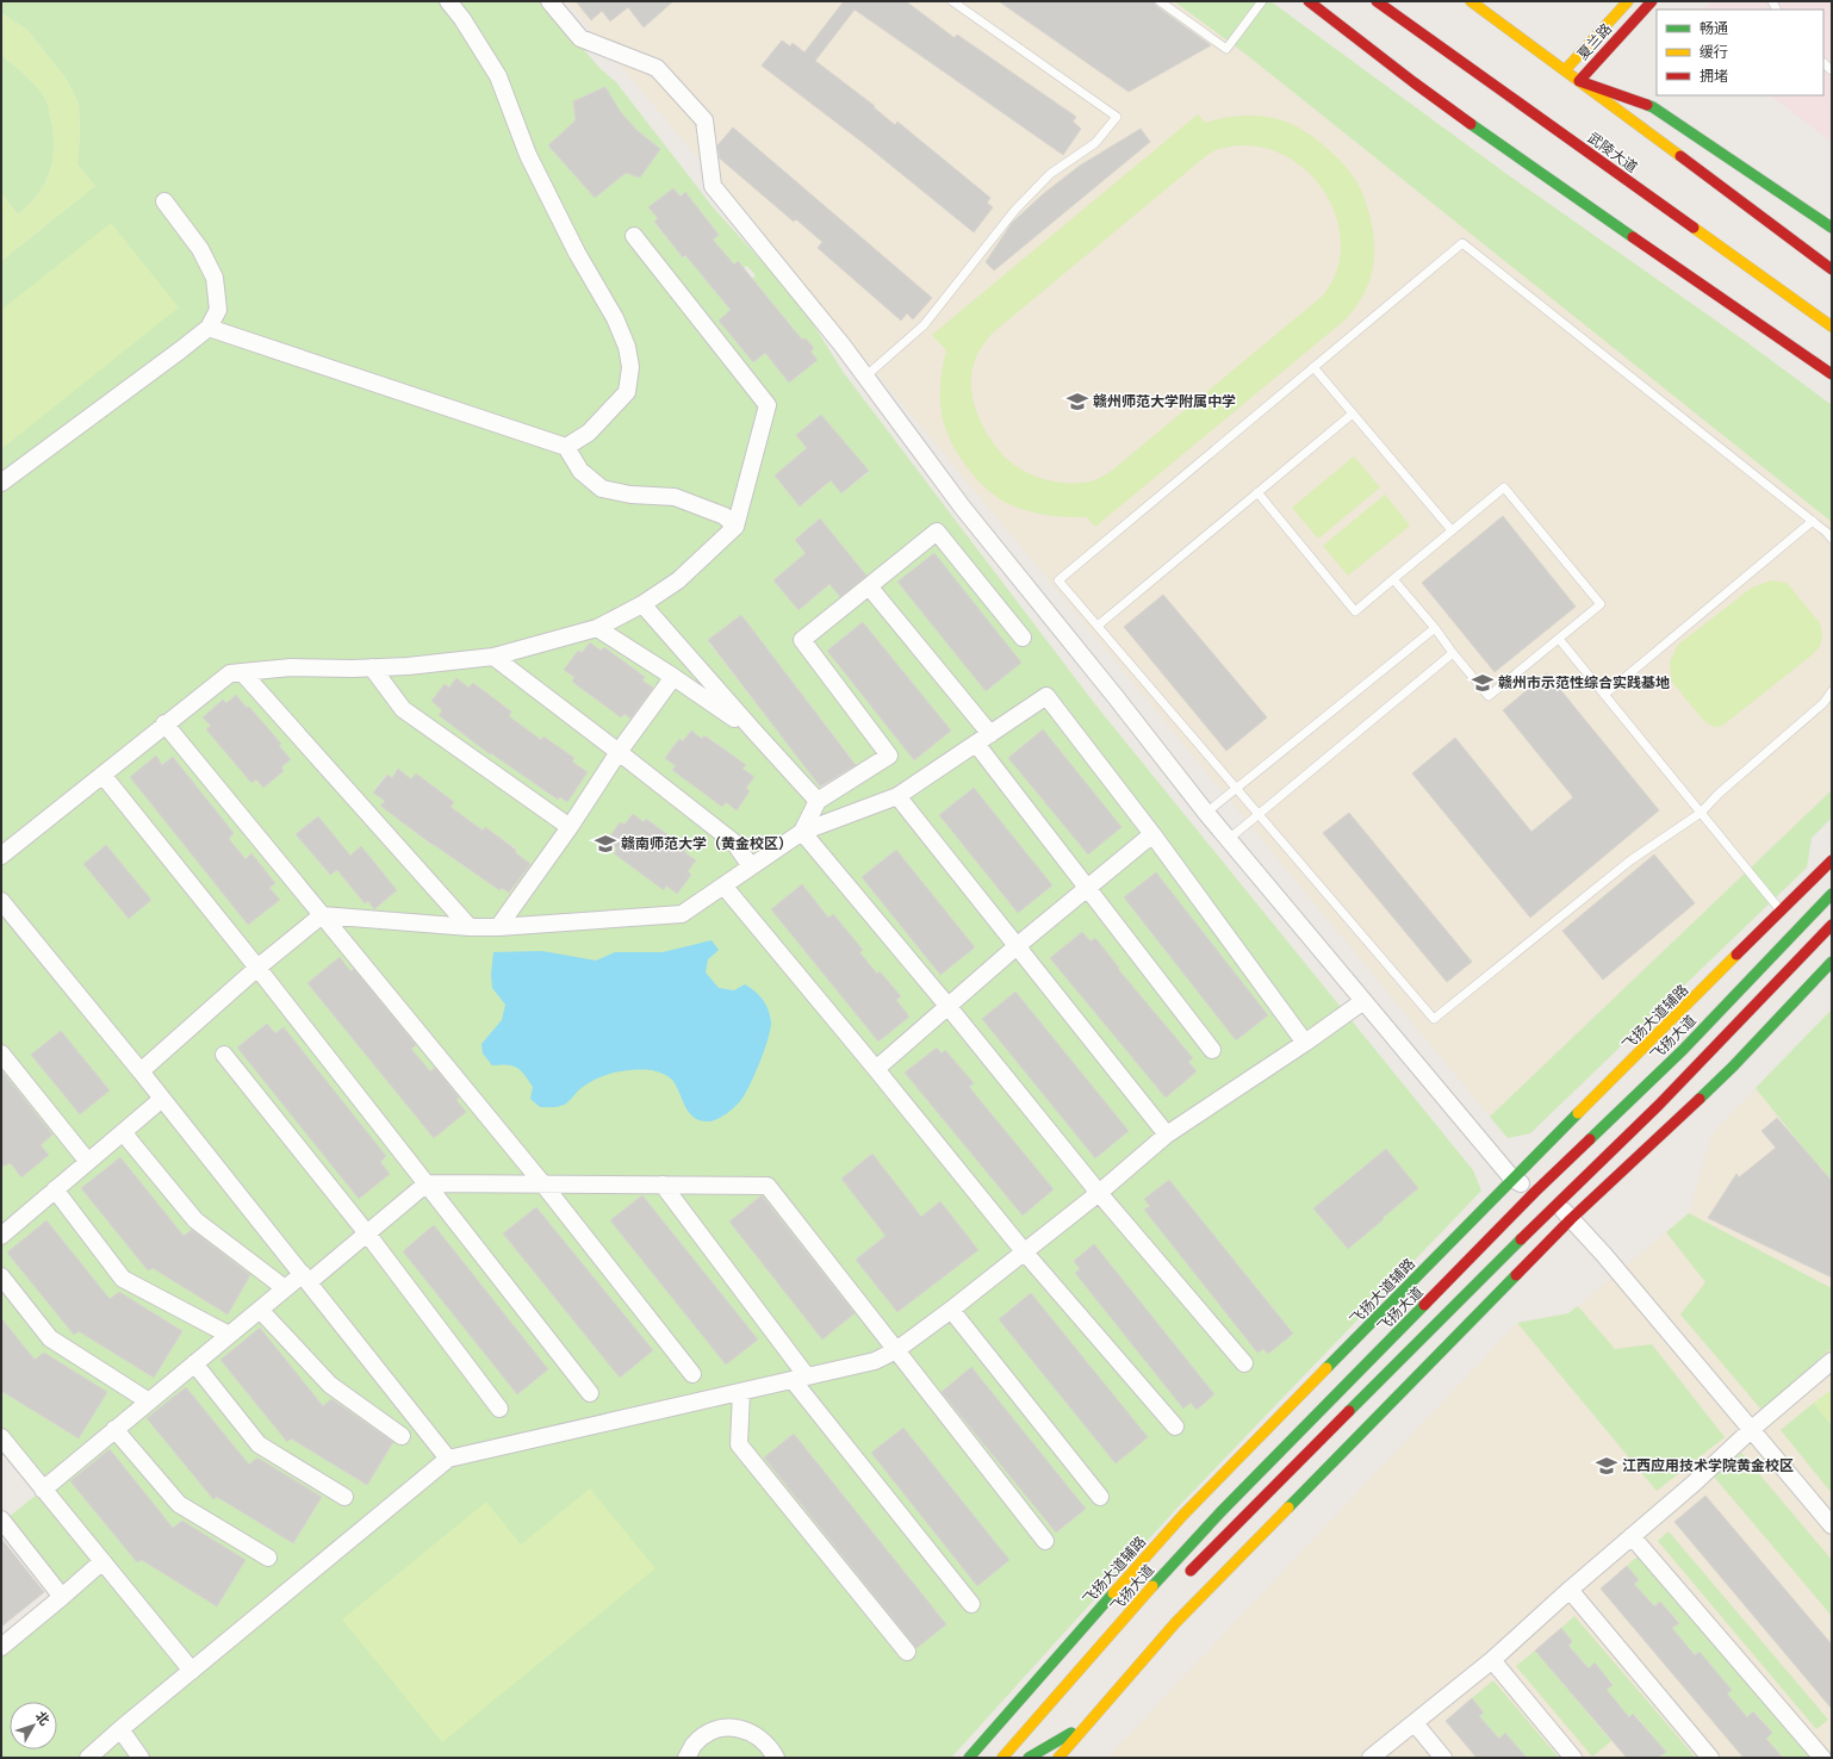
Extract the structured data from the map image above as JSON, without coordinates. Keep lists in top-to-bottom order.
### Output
{
  "streets": {
    "street": [
      "夏兰路",
      "武陵大道",
      "飞扬大道辅路",
      "飞扬大道"
    ]
  },
  "places": {
    "school or university": [
      "赣州师范大学附属中学",
      "赣州市示范性综合实践基地",
      "赣南师范大学（黄金校区）",
      "江西应用技术学院黄金校区"
    ]
  },
  "legend": ["畅通", "缓行", "拥堵"],
  "north": "top right"
}
